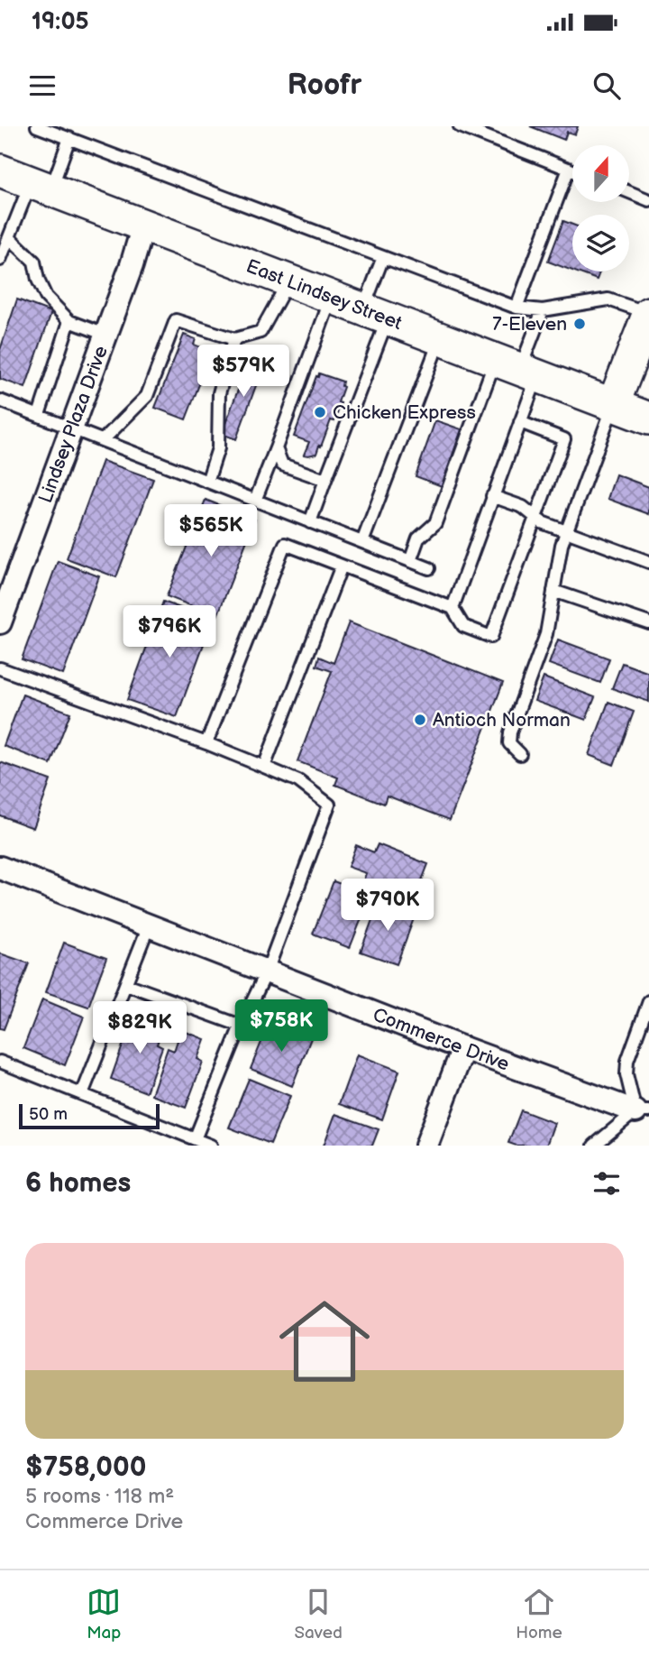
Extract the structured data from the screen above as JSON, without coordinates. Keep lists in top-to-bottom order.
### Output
{
  "streets": {
    "street": ["East Lindsey Street", "Lindsey Plaza Drive", "Commerce Drive"]
  },
  "crossings": [
    ["East Lindsey Street", "Lindsey Plaza Drive"]
  ],
  "places": ["7-Eleven", "Chicken Express", "Antioch Norman"],
  "scale_bar": "50 m",
  "north": "top",
  "page": {
    "status": "19:05",
    "header": "Roofr",
    "price": [
      "$579K",
      "$565K",
      "$796K",
      "$790K",
      "$758K",
      "$829K"
    ],
    "scale": "50 m",
    "heading": "6 homes",
    "list": [
      {
        "name": "$758,000",
        "note": "5 rooms · 118 m² · Commerce Drive"
      }
    ],
    "tabs": ["Map", "Saved", "Home"]
  }
}
